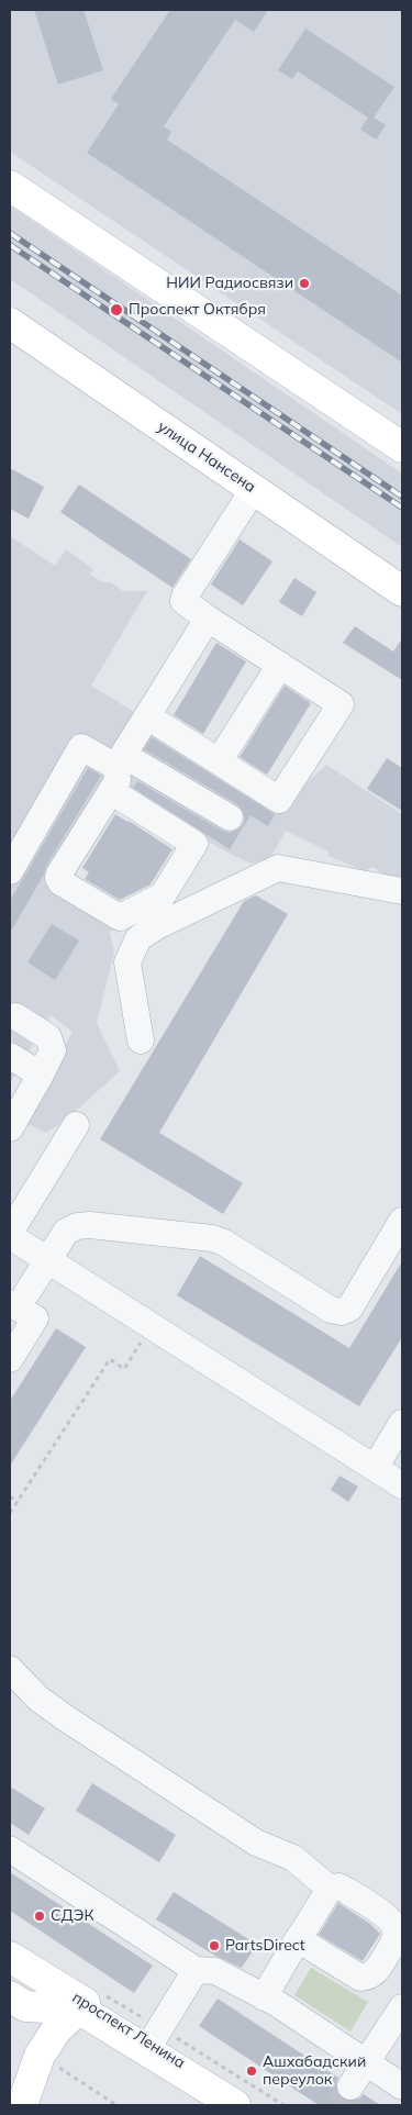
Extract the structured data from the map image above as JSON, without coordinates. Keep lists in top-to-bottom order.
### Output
{
  "streets": {
    "main road": ["улица Нансена", "проспект Ленина"]
  },
  "places": [
    "НИИ Радиосвязи",
    "Проспект Октября",
    "СДЭК",
    "PartsDirect",
    "Ашхабадский переулок"
  ]
}
